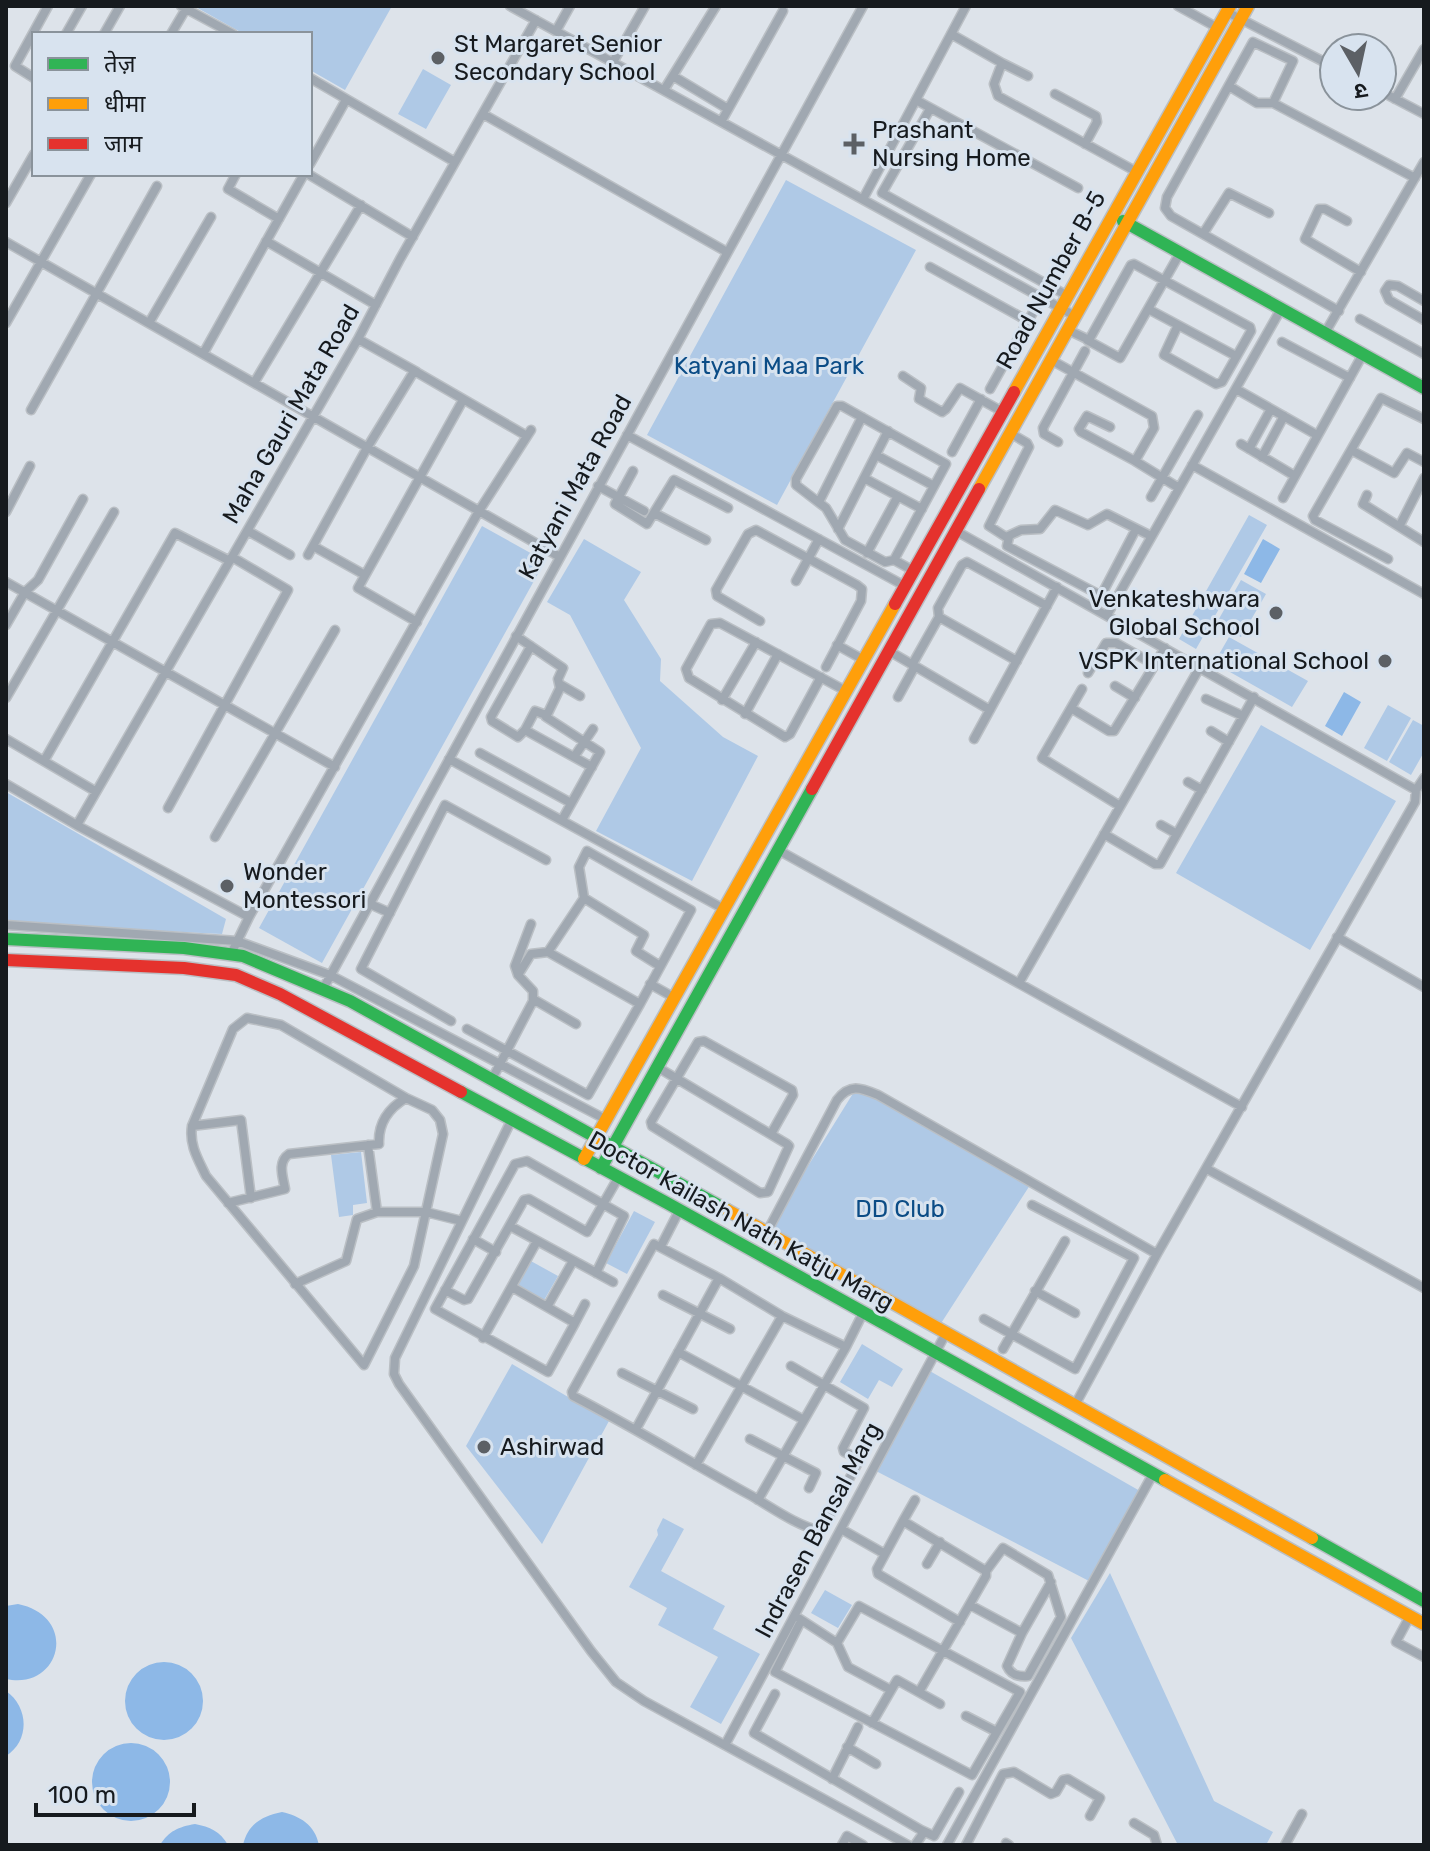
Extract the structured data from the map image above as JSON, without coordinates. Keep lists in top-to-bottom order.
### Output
{
  "streets": {
    "main road": ["Road Number B-5", "Doctor Kailash Nath Katju Marg"],
    "street": ["Maha Gauri Mata Road", "Katyani Mata Road", "Indrasen Bansal Marg"]
  },
  "crossings": [
    ["Road Number B-5", "Doctor Kailash Nath Katju Marg"],
    ["Katyani Mata Road", "Doctor Kailash Nath Katju Marg"],
    ["Doctor Kailash Nath Katju Marg", "Indrasen Bansal Marg"]
  ],
  "parks": ["Katyani Maa Park", "DD Club"],
  "places": {
    "other": [
      "St Margaret Senior Secondary School",
      "Venkateshwara Global School",
      "VSPK International School",
      "Wonder Montessori",
      "Ashirwad"
    ],
    "health": ["Prashant Nursing Home"]
  },
  "legend": ["तेज़", "धीमा", "जाम"],
  "scale_bar": "100 m",
  "north": "bottom"
}
